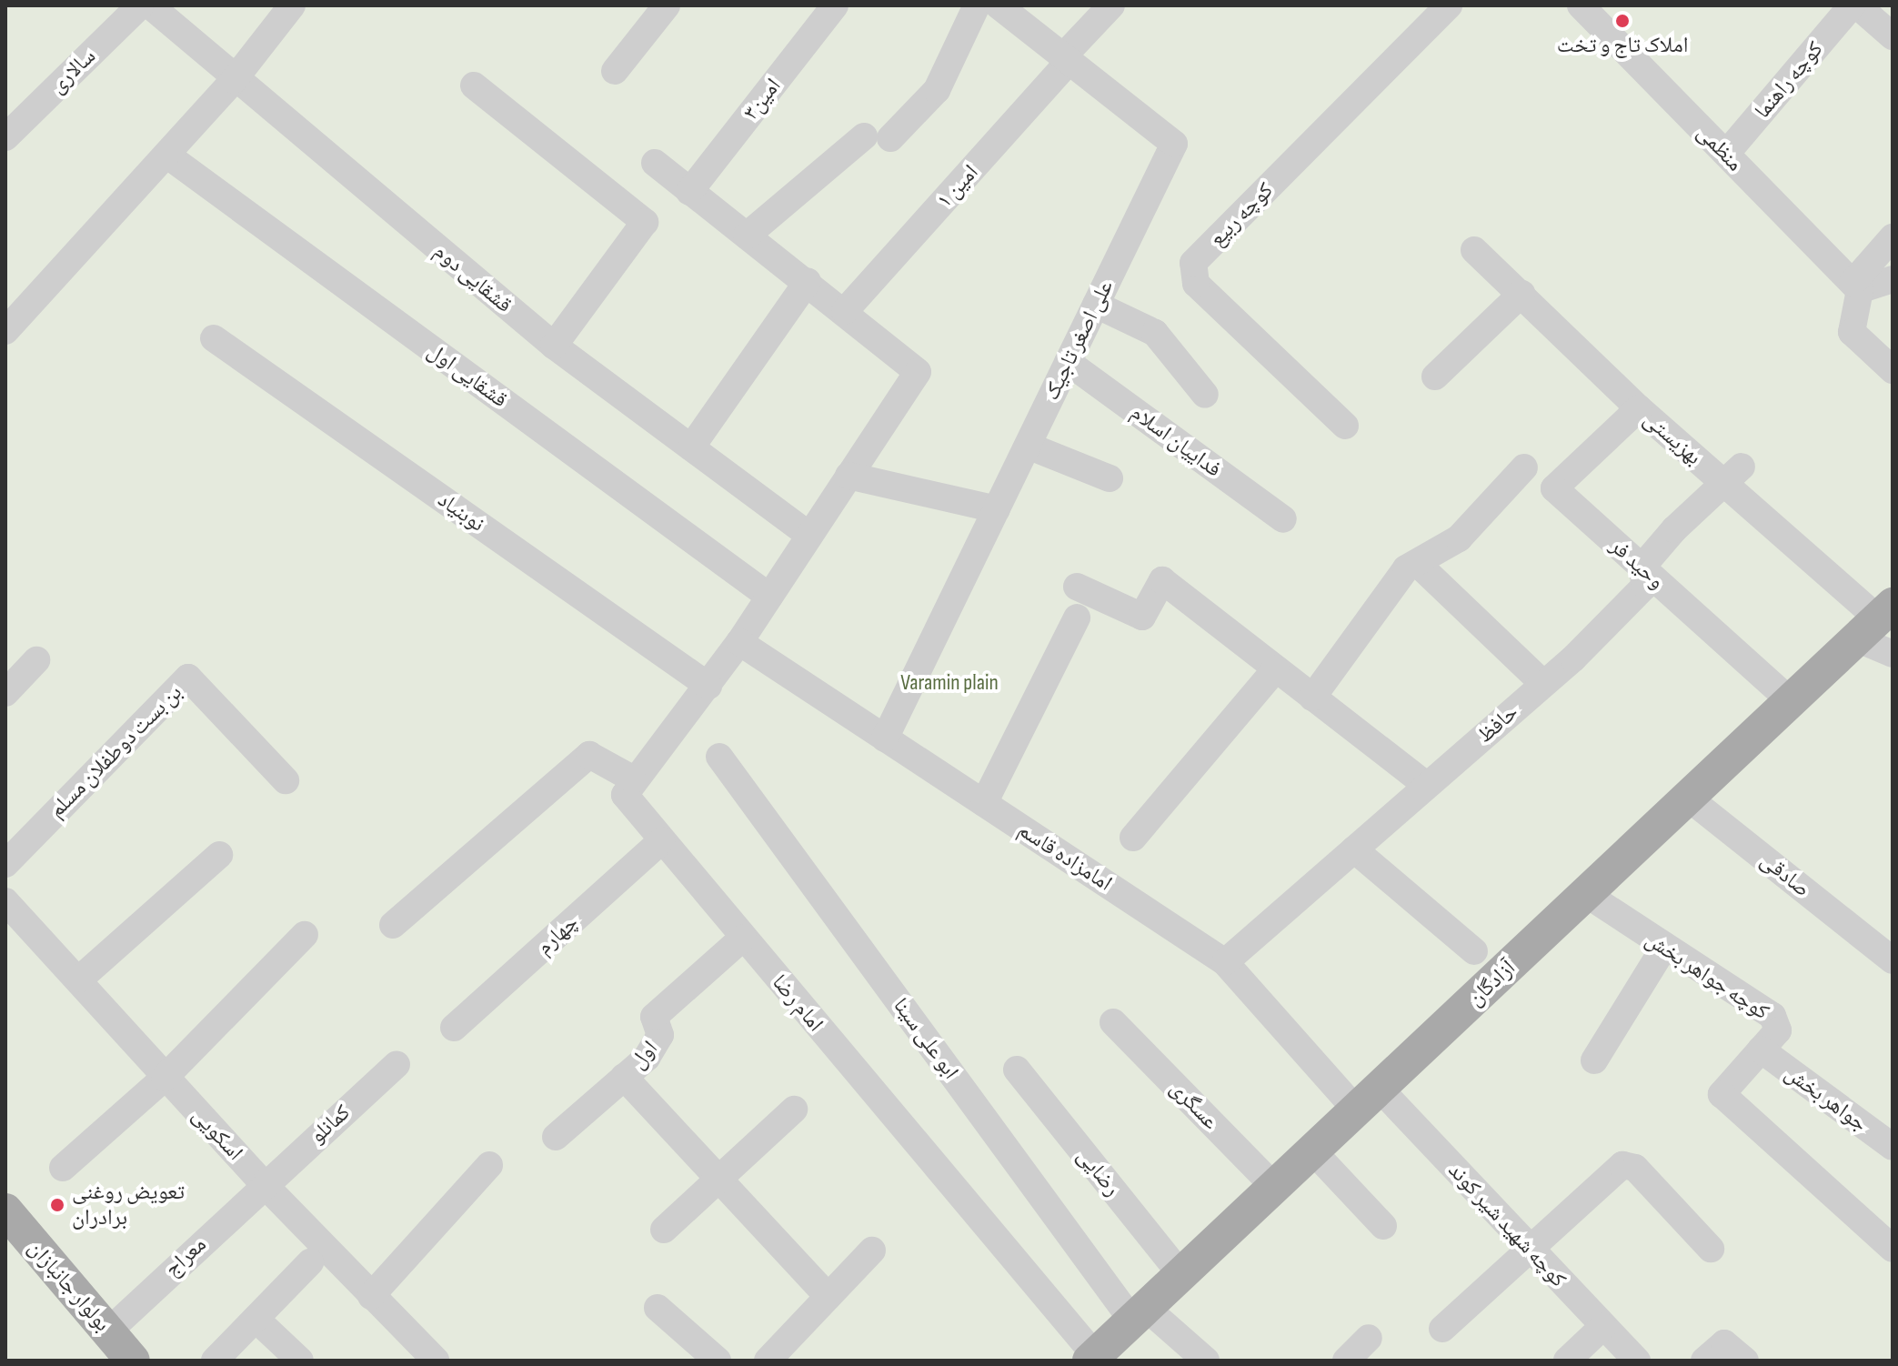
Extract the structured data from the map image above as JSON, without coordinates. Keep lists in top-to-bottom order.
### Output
{
  "streets": {
    "main road": ["آزادگان", "بولوار جانبازان"],
    "street": [
      "سالاری",
      "کوچه راهنما",
      "امین۳",
      "منظمی",
      "امین ۱",
      "کوچه ربیع",
      "قشقایی دوم",
      "علی اصغر تاجیک",
      "قشقایی اول",
      "بهزیستی",
      "فداییان اسلام",
      "نوبنیاد",
      "وحید فر",
      "حافظ",
      "بن بست دوطفلان مسلم",
      "امامزاده قاسم",
      "صادقی",
      "چهارم",
      "کوچه جواهر بخش",
      "امام رضا",
      "ابو علی سینا",
      "اول",
      "جواهر بخش",
      "عسگری",
      "کمانلو",
      "اسکویی",
      "رضایی",
      "کوچه شهید شیر کوند",
      "معراج"
    ]
  },
  "crossings": [
    ["کوچه راهنما", "منظمی"],
    ["امین ۱", "علی اصغر تاجیک"],
    ["علی اصغر تاجیک", "فداییان اسلام"],
    ["علی اصغر تاجیک", "امامزاده قاسم"],
    ["بهزیستی", "وحید فر"],
    ["بهزیستی", "حافظ"],
    ["بهزیستی", "آزادگان"],
    ["وحید فر", "حافظ"],
    ["وحید فر", "آزادگان"],
    ["حافظ", "امامزاده قاسم"],
    ["امامزاده قاسم", "آزادگان"],
    ["امامزاده قاسم", "کوچه شهید شیر کوند"],
    ["صادقی", "آزادگان"],
    ["چهارم", "امام رضا"],
    ["کوچه جواهر بخش", "آزادگان"],
    ["کوچه جواهر بخش", "جواهر بخش"],
    ["آزادگان", "امام رضا"],
    ["آزادگان", "ابو علی سینا"],
    ["آزادگان", "عسگری"],
    ["آزادگان", "رضایی"],
    ["آزادگان", "کوچه شهید شیر کوند"],
    ["امام رضا", "اول"],
    ["کمانلو", "اسکویی"],
    ["کمانلو", "معراج"],
    ["اسکویی", "معراج"],
    ["معراج", "بولوار جانبازان"]
  ],
  "parks": ["Varamin plain"],
  "places": ["املاک تاج و تخت", "تعویض روغنی برادران"]
}
